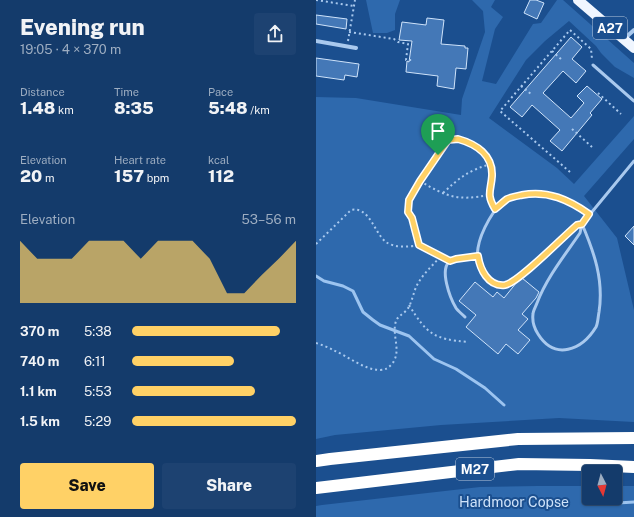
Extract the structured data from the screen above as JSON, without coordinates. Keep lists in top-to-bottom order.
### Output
{
  "streets": {
    "highway": ["M27"],
    "main road": ["A27"]
  },
  "parks": ["Hardmoor Copse"],
  "north": "bottom",
  "page": {
    "heading": ["Evening run", "19:05 · 4 × 370 m"],
    "stats": [
      ["Distance", "1.48 km"],
      ["Time", "8:35"],
      ["Pace", "5:48 /km"],
      ["Elevation", "20 m"],
      ["Heart rate", "157 bpm"],
      ["kcal", "112"]
    ],
    "chart": ["Elevation", "53–56 m"],
    "list": [
      {
        "name": "370 m",
        "note": "5:38"
      },
      {
        "name": "740 m",
        "note": "6:11"
      },
      {
        "name": "1.1 km",
        "note": "5:53"
      },
      {
        "name": "1.5 km",
        "note": "5:29"
      }
    ],
    "buttons": ["Save", "Share"]
  }
}
